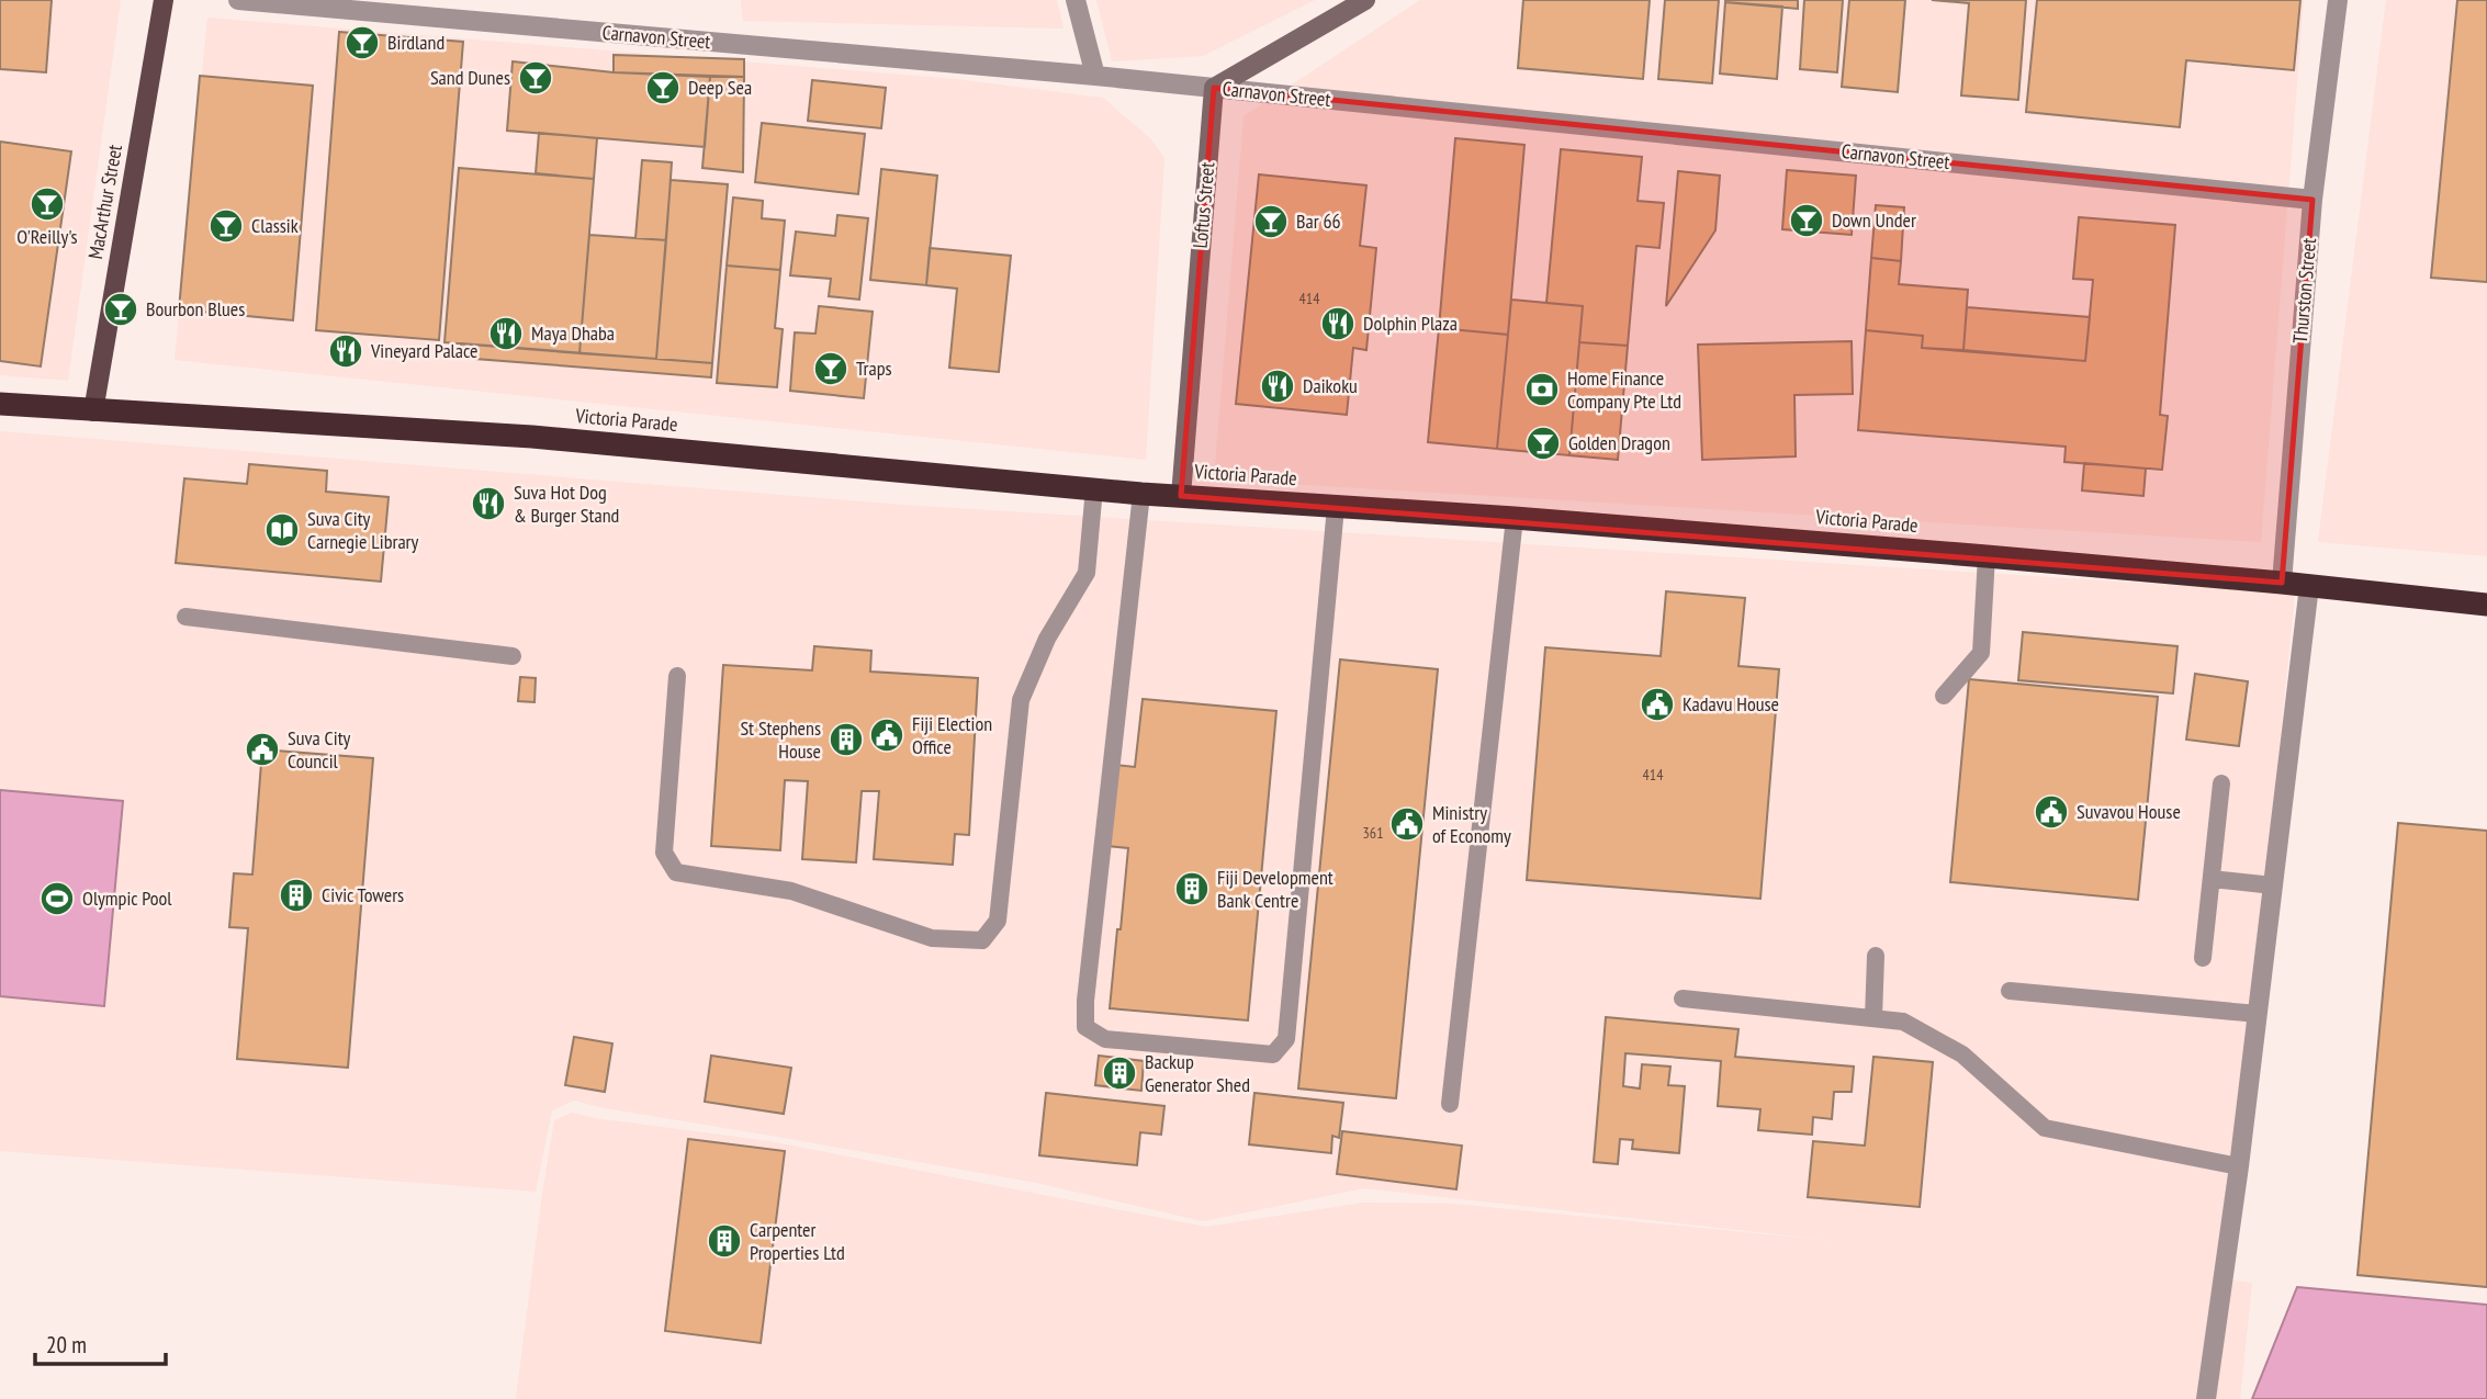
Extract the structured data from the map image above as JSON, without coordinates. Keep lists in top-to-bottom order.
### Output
{
  "streets": {
    "highway": ["Victoria Parade"],
    "main road": ["MacArthur Street"],
    "street": ["Carnavon Street", "Loftus Street", "Thurston Street"]
  },
  "crossings": [
    ["Carnavon Street", "Loftus Street"],
    ["Carnavon Street", "Thurston Street"],
    ["MacArthur Street", "Victoria Parade"],
    ["Loftus Street", "Victoria Parade"],
    ["Thurston Street", "Victoria Parade"]
  ],
  "places": {
    "bar": [
      "Birdland",
      "Sand Dunes",
      "Deep Sea",
      "O'Reilly's",
      "Down Under",
      "Bar 66",
      "Classik",
      "Bourbon Blues",
      "Traps",
      "Golden Dragon"
    ],
    "restaurant": [
      "Dolphin Plaza",
      "Maya Dhaba",
      "Vineyard Palace",
      "Daikoku",
      "Suva Hot Dog & Burger Stand"
    ],
    "bank": ["Home Finance Company Pte Ltd"],
    "library": ["Suva City Carnegie Library"],
    "public building": [
      "Kadavu House",
      "Fiji Election Office",
      "Suva City Council",
      "Suvavou House",
      "Ministry of Economy"
    ],
    "building": [
      "St Stephens House",
      "Fiji Development Bank Centre",
      "Civic Towers",
      "Backup Generator Shed",
      "Carpenter Properties Ltd"
    ],
    "sports": ["Olympic Pool"]
  },
  "house_numbers": ["414", "414", "361"],
  "scale_bar": "20 m"
}
